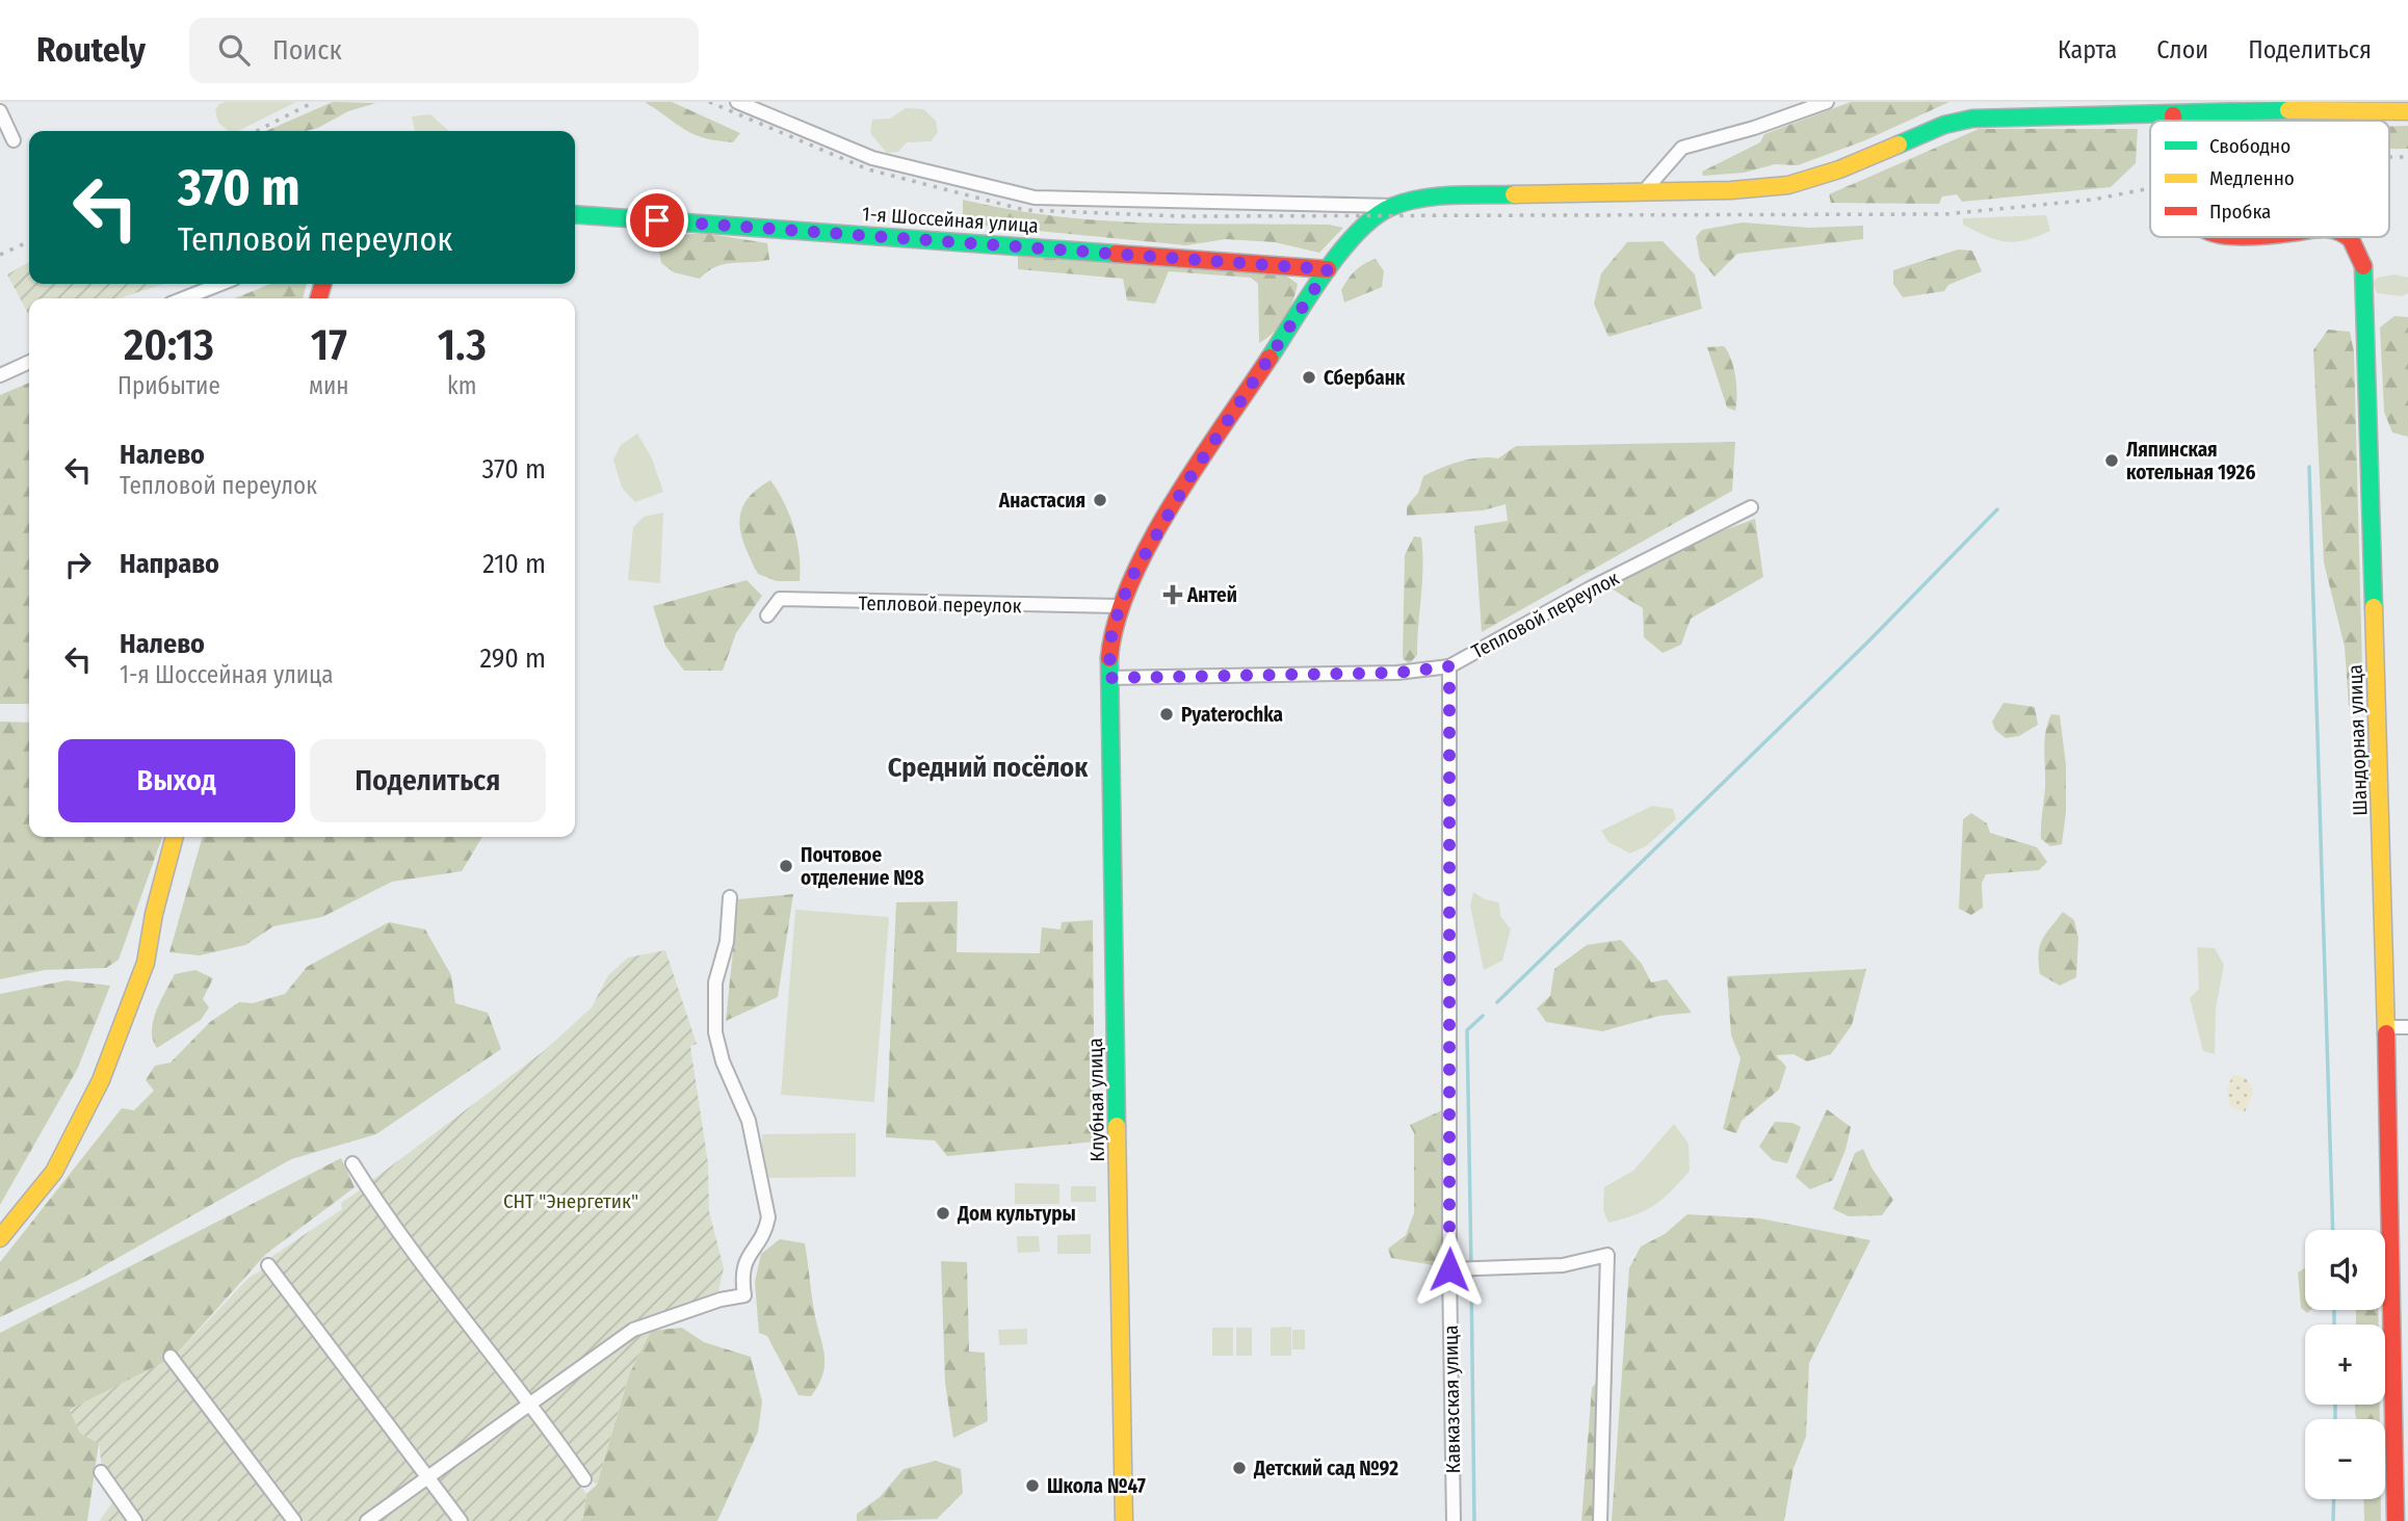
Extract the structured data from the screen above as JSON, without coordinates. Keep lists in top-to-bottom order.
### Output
{
  "streets": {
    "street": [
      "1-я Шоссейная улица",
      "Тепловой переулок",
      "Шандорная улица",
      "Клубная улица",
      "Кавказская улица"
    ]
  },
  "crossings": [
    ["1-я Шоссейная улица", "Клубная улица"],
    ["Тепловой переулок", "Клубная улица"],
    ["Тепловой переулок", "Кавказская улица"]
  ],
  "districts": ["Средний посёлок"],
  "parks": ["СНТ \"Энергетик\""],
  "places": {
    "other": [
      "Сбербанк",
      "Ляпинская котельная 1926",
      "Анастасия",
      "Pyaterochka",
      "Почтовое отделение №8",
      "Дом культуры",
      "Детский сад №92",
      "Школа №47"
    ],
    "health": ["Антей"]
  },
  "legend": ["Свободно", "Медленно", "Пробка"],
  "page": {
    "header": "Routely",
    "search": "Поиск",
    "nav": ["Карта", "Слои", "Поделиться"],
    "turn": ["370 m", "Тепловой переулок"],
    "eta": [
      "20:13",
      "Прибытие",
      "17",
      "мин",
      "1.3",
      "km"
    ],
    "list": [
      {
        "name": "Налево",
        "note": "Тепловой переулок",
        "value": "370 m"
      },
      {
        "name": "Направо",
        "value": "210 m"
      },
      {
        "name": "Налево",
        "note": "1-я Шоссейная улица",
        "value": "290 m"
      }
    ],
    "buttons": ["Выход", "Поделиться"],
    "map_buttons": ["+", "−"]
  }
}
